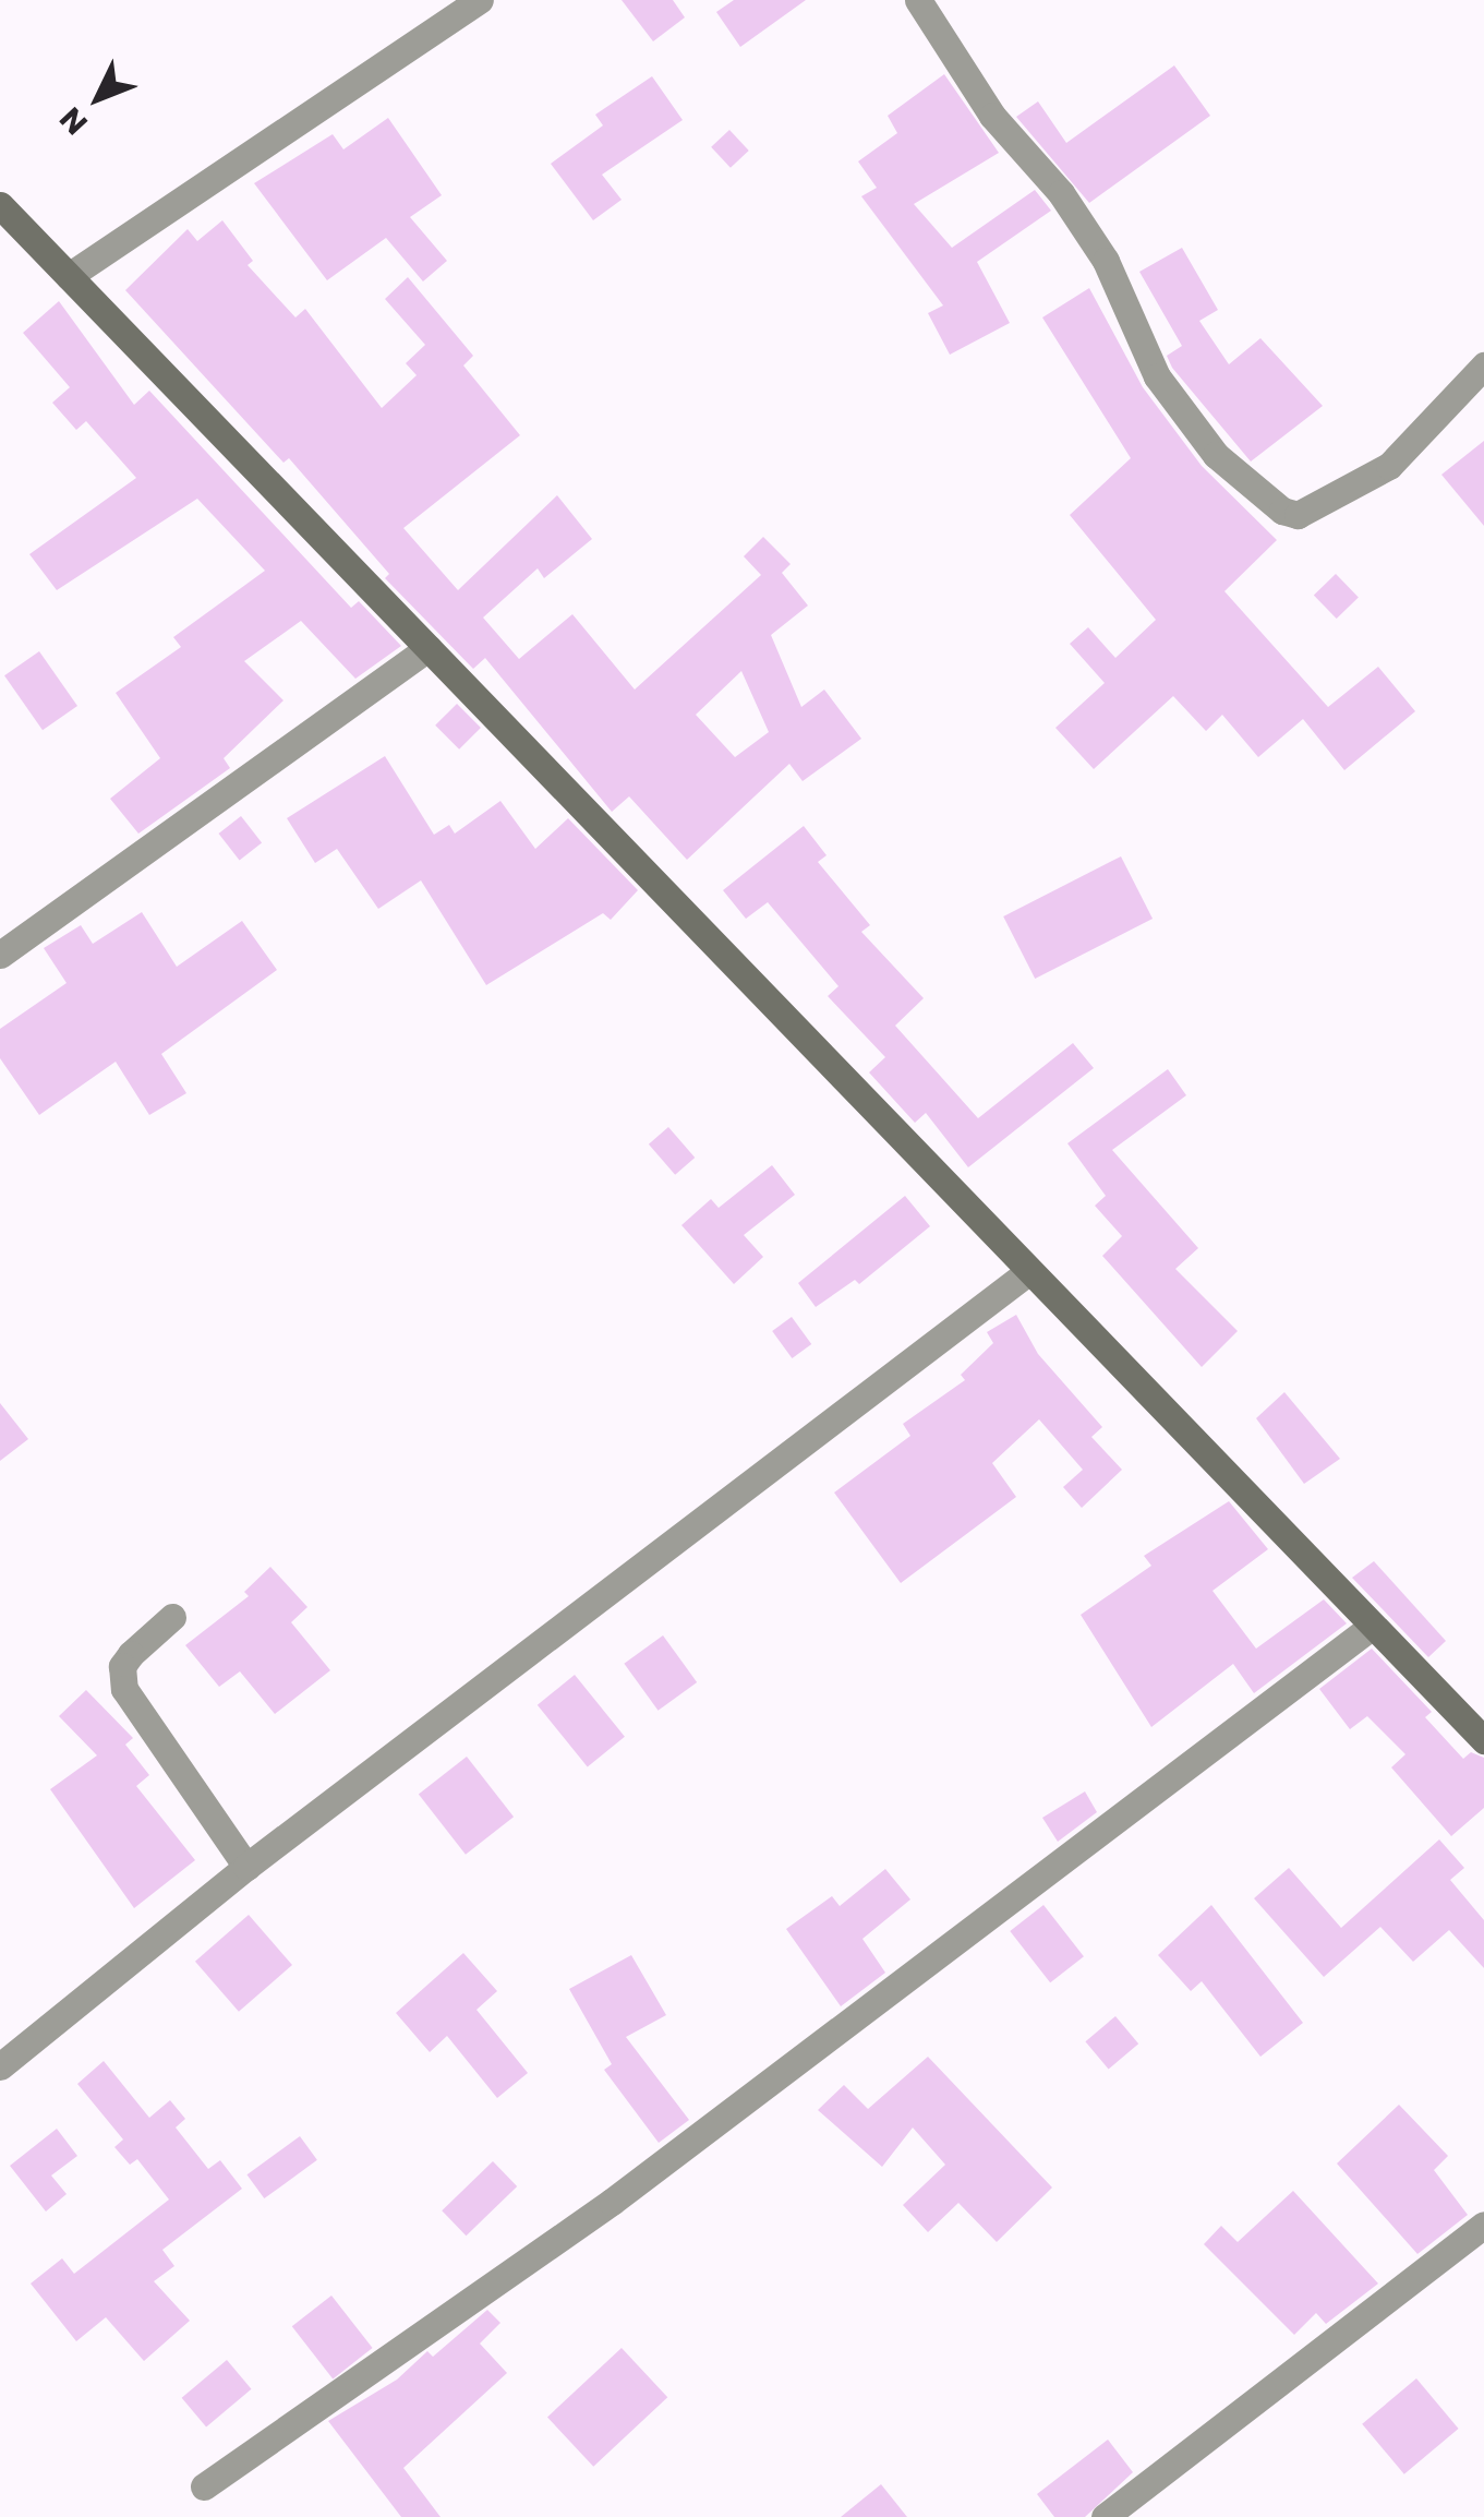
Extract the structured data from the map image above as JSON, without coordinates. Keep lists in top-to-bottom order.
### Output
{
  "north": "bottom left"
}
